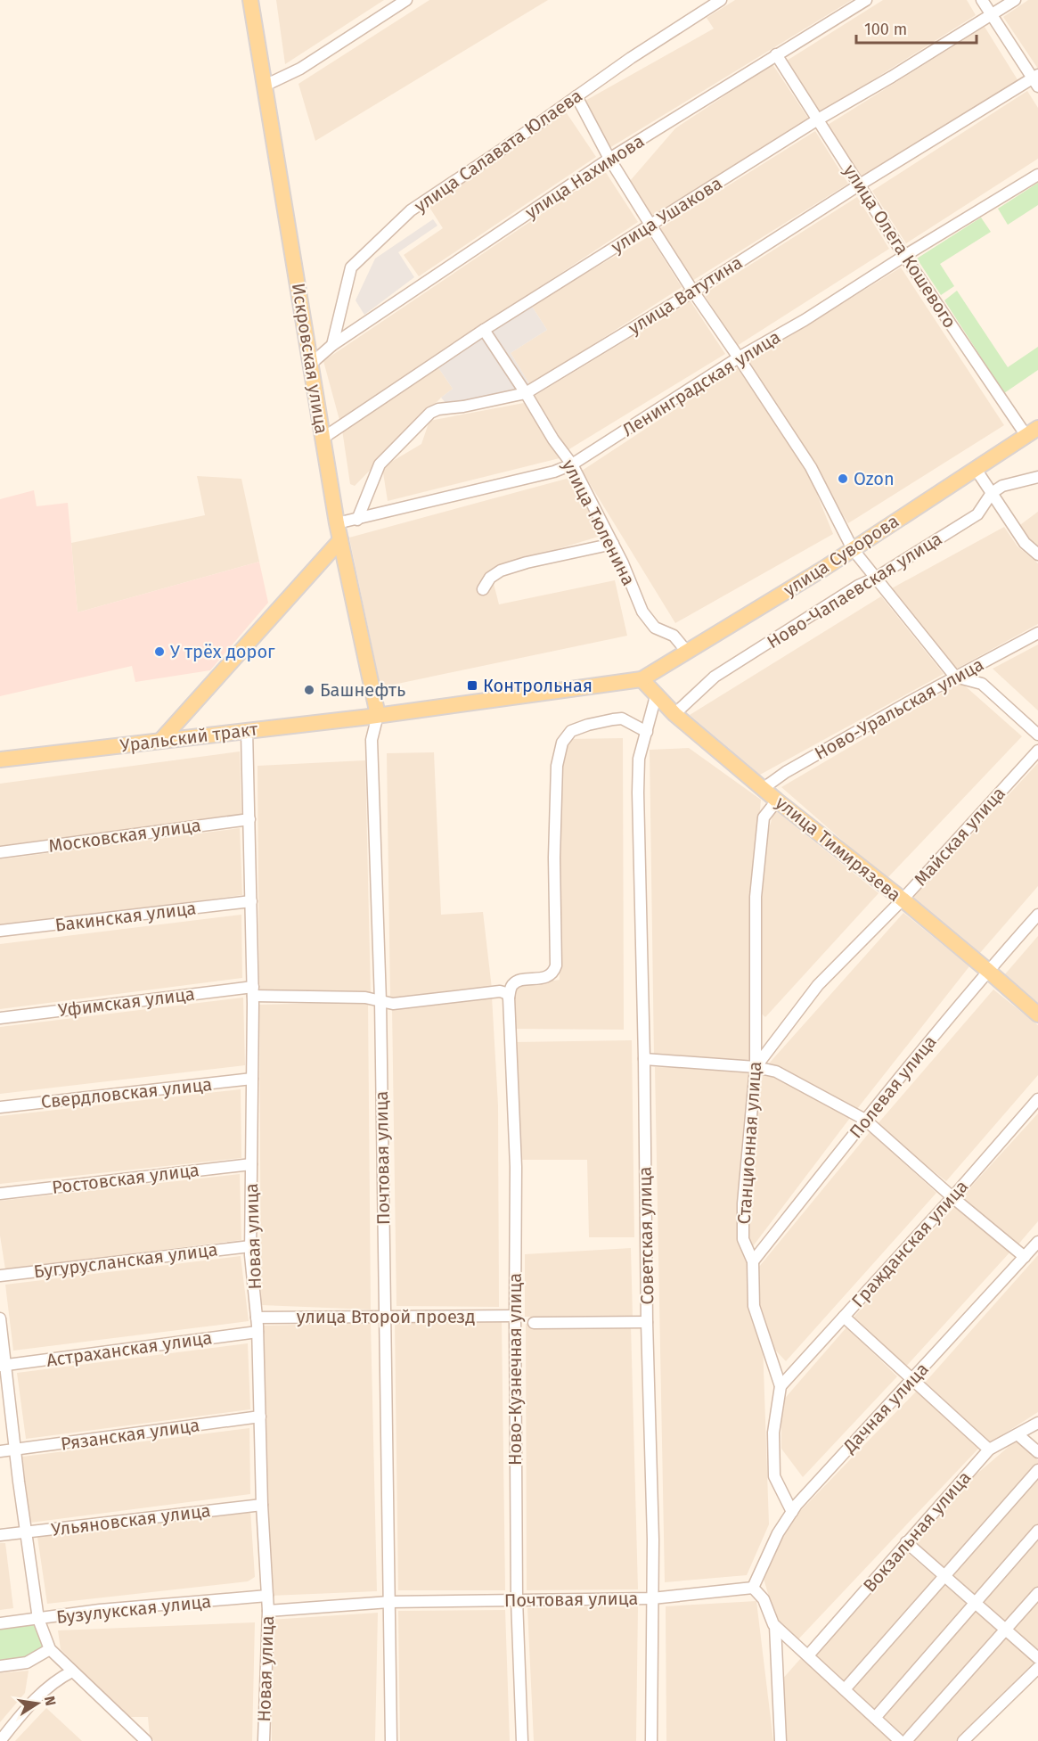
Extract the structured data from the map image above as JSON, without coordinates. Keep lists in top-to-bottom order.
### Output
{
  "streets": {
    "main road": [
      "Искровская улица",
      "улица Суворова",
      "Уральский тракт",
      "улица Тимирязева"
    ],
    "street": [
      "улица Салавата Юлаева",
      "улица Нахимова",
      "улица Ушакова",
      "улица Олега Кошевого",
      "улица Ватутина",
      "Ленинградская улица",
      "улица Тюленина",
      "Ново-Чапаевская улица",
      "Ново-Уральская улица",
      "Московская улица",
      "Майская улица",
      "Бакинская улица",
      "Уфимская улица",
      "Полевая улица",
      "Свердловская улица",
      "Станционная улица",
      "Почтовая улица",
      "Ростовская улица",
      "Советская улица",
      "Новая улица",
      "Гражданская улица",
      "Бугурусланская улица",
      "улица Второй проезд",
      "Астраханская улица",
      "Ново-Кузнечная улица",
      "Дачная улица",
      "Рязанская улица",
      "Ульяновская улица",
      "Вокзальная улица",
      "Бузулукская улица"
    ]
  },
  "crossings": [
    ["улица Салавата Юлаева", "улица Нахимова"],
    ["улица Нахимова", "улица Олега Кошевого"],
    ["улица Нахимова", "Искровская улица"],
    ["улица Ушакова", "улица Олега Кошевого"],
    ["улица Ушакова", "Искровская улица"],
    ["улица Ушакова", "улица Тюленина"],
    ["улица Олега Кошевого", "улица Ватутина"],
    ["улица Олега Кошевого", "Ленинградская улица"],
    ["улица Олега Кошевого", "улица Суворова"],
    ["улица Ватутина", "Ленинградская улица"],
    ["улица Ватутина", "улица Тюленина"],
    ["Искровская улица", "Ленинградская улица"],
    ["Искровская улица", "Уральский тракт"],
    ["Искровская улица", "Почтовая улица"],
    ["Ленинградская улица", "улица Тюленина"],
    ["улица Тюленина", "улица Суворова"],
    ["улица Суворова", "Уральский тракт"],
    ["улица Суворова", "улица Тимирязева"],
    ["Ново-Чапаевская улица", "улица Тимирязева"],
    ["Ново-Уральская улица", "улица Тимирязева"],
    ["Уральский тракт", "улица Тимирязева"],
    ["Уральский тракт", "Почтовая улица"],
    ["Уральский тракт", "Новая улица"],
    ["Московская улица", "Новая улица"],
    ["Майская улица", "улица Тимирязева"],
    ["Майская улица", "Станционная улица"],
    ["улица Тимирязева", "Полевая улица"],
    ["улица Тимирязева", "Станционная улица"],
    ["улица Тимирязева", "Советская улица"],
    ["Бакинская улица", "Новая улица"],
    ["Уфимская улица", "Почтовая улица"],
    ["Уфимская улица", "Новая улица"],
    ["Уфимская улица", "Ново-Кузнечная улица"],
    ["Полевая улица", "Станционная улица"],
    ["Свердловская улица", "Новая улица"],
    ["Станционная улица", "Гражданская улица"],
    ["Станционная улица", "Дачная улица"],
    ["Почтовая улица", "Советская улица"],
    ["Почтовая улица", "Новая улица"],
    ["Почтовая улица", "улица Второй проезд"],
    ["Почтовая улица", "Ново-Кузнечная улица"],
    ["Почтовая улица", "Дачная улица"],
    ["Ростовская улица", "Новая улица"],
    ["Новая улица", "Бугурусланская улица"],
    ["Новая улица", "улица Второй проезд"],
    ["Новая улица", "Астраханская улица"],
    ["Новая улица", "Рязанская улица"],
    ["Новая улица", "Ульяновская улица"],
    ["Новая улица", "Бузулукская улица"],
    ["улица Второй проезд", "Ново-Кузнечная улица"]
  ],
  "places": {
    "other": ["Ozon", "У трёх дорог", "Башнефть"],
    "transit": ["Контрольная"]
  },
  "scale_bar": "100 m",
  "north": "right"
}
